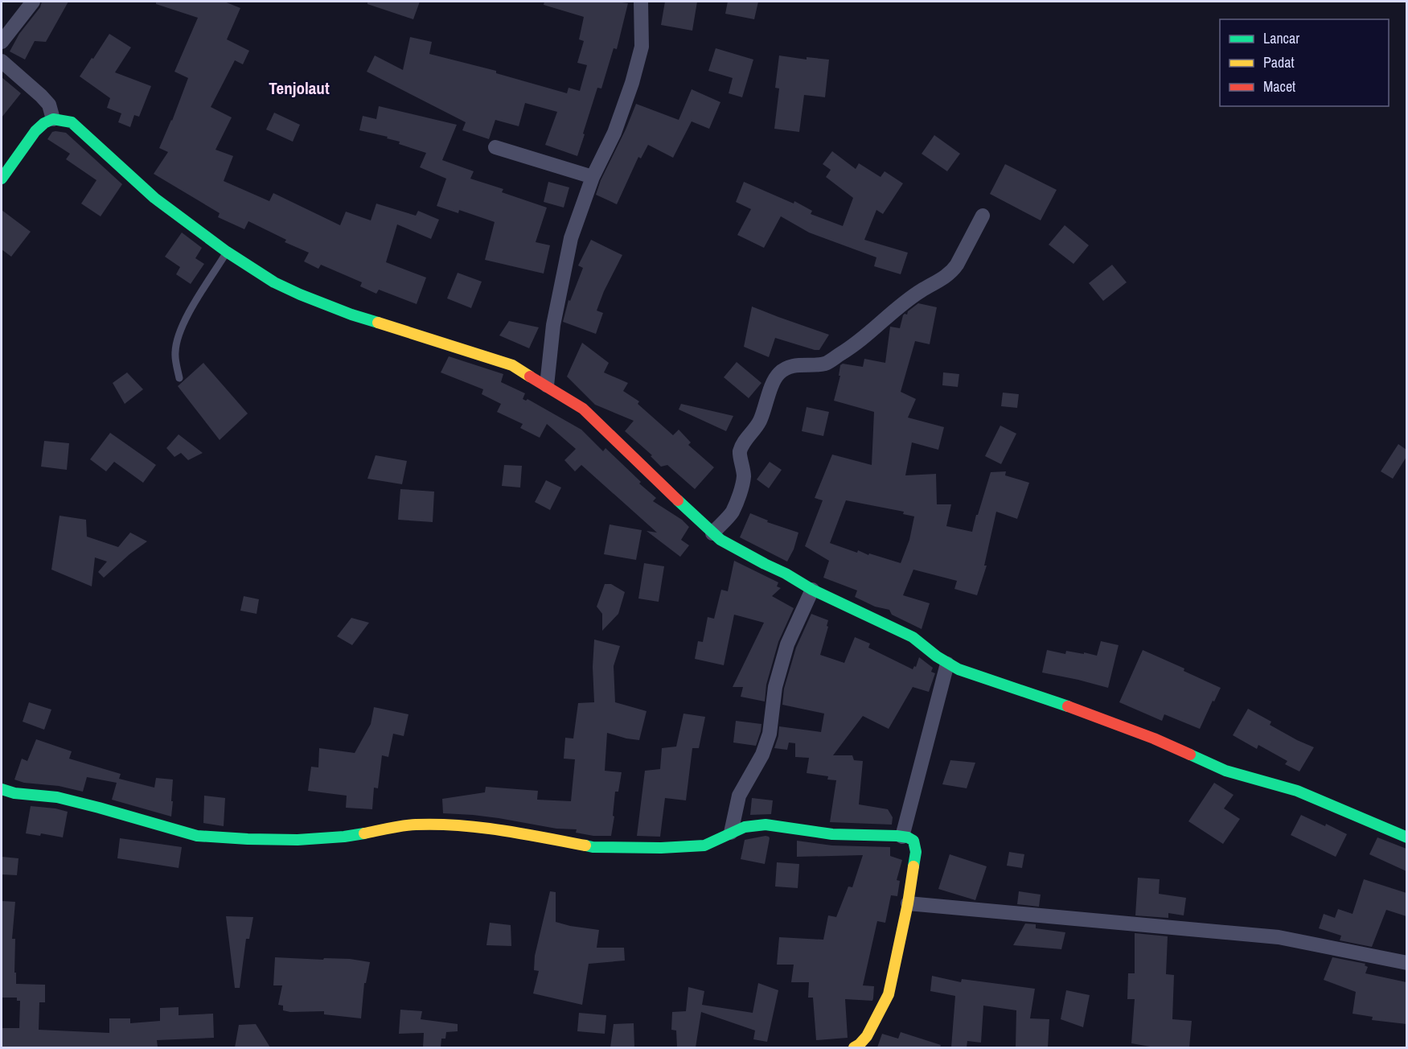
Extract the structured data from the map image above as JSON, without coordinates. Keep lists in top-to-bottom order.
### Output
{
  "districts": ["Tenjolaut"],
  "legend": ["Lancar", "Padat", "Macet"]
}
